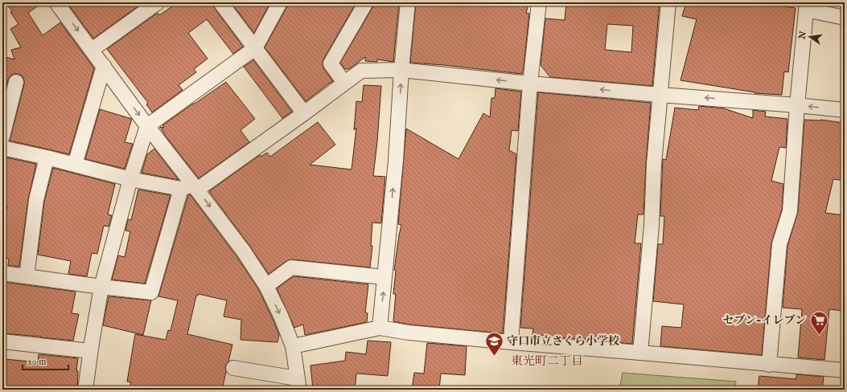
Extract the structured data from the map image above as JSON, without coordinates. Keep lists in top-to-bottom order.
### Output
{
  "districts": ["東光町二丁目"],
  "places": {
    "supermarket": ["セブン-イレブン"],
    "school or university": ["守口市立さくら小学校"]
  },
  "scale_bar": "20 m",
  "north": "left"
}
